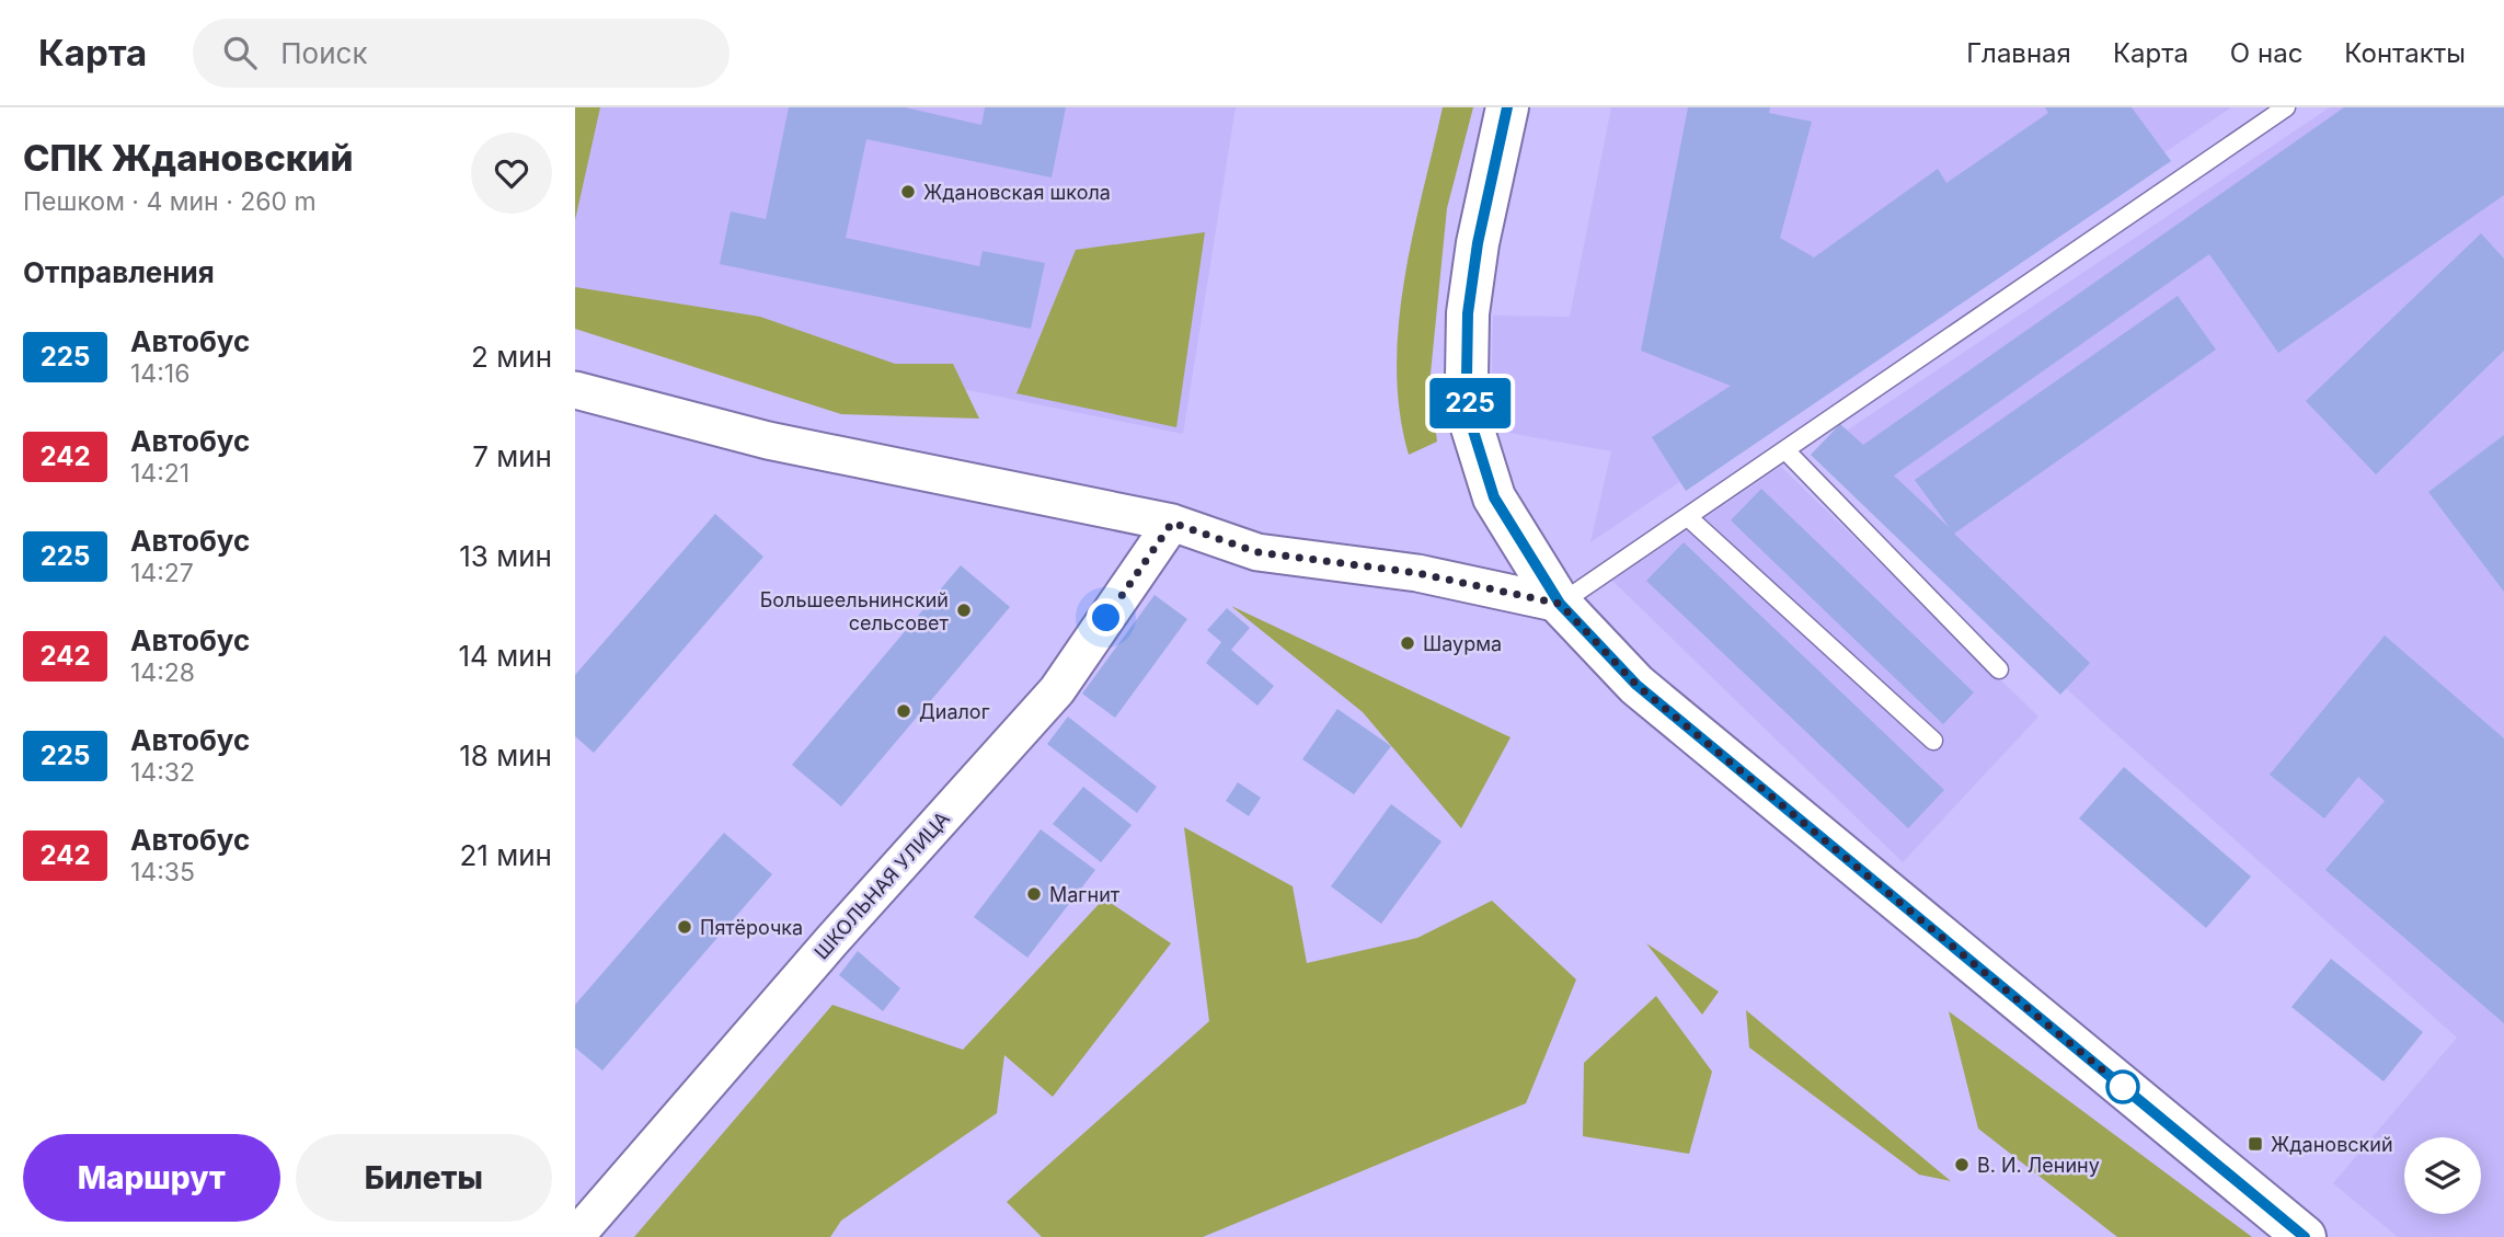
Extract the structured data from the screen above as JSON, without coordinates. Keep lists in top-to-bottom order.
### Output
{
  "streets": {
    "street": ["ШКОЛЬНАЯ УЛИЦА"]
  },
  "places": {
    "other": [
      "Ждановская школа",
      "Большеельнинский сельсовет",
      "Шаурма",
      "Диалог",
      "Магнит",
      "Пятёрочка",
      "В. И. Ленину"
    ],
    "transit": ["Ждановский"]
  },
  "lines": ["bus line 225"],
  "page": {
    "header": "Карта",
    "search": "Поиск",
    "nav": [
      "Главная",
      "Карта",
      "О нас",
      "Контакты"
    ],
    "heading": [
      ["СПК Ждановский", "Пешком · 4 мин · 260 m"],
      "Отправления"
    ],
    "on_map": "225",
    "list": [
      {
        "mark": "225",
        "name": "Автобус",
        "note": "14:16",
        "value": "2 мин"
      },
      {
        "mark": "242",
        "name": "Автобус",
        "note": "14:21",
        "value": "7 мин"
      },
      {
        "mark": "225",
        "name": "Автобус",
        "note": "14:27",
        "value": "13 мин"
      },
      {
        "mark": "242",
        "name": "Автобус",
        "note": "14:28",
        "value": "14 мин"
      },
      {
        "mark": "225",
        "name": "Автобус",
        "note": "14:32",
        "value": "18 мин"
      },
      {
        "mark": "242",
        "name": "Автобус",
        "note": "14:35",
        "value": "21 мин"
      }
    ],
    "buttons": ["Маршрут", "Билеты"]
  }
}
